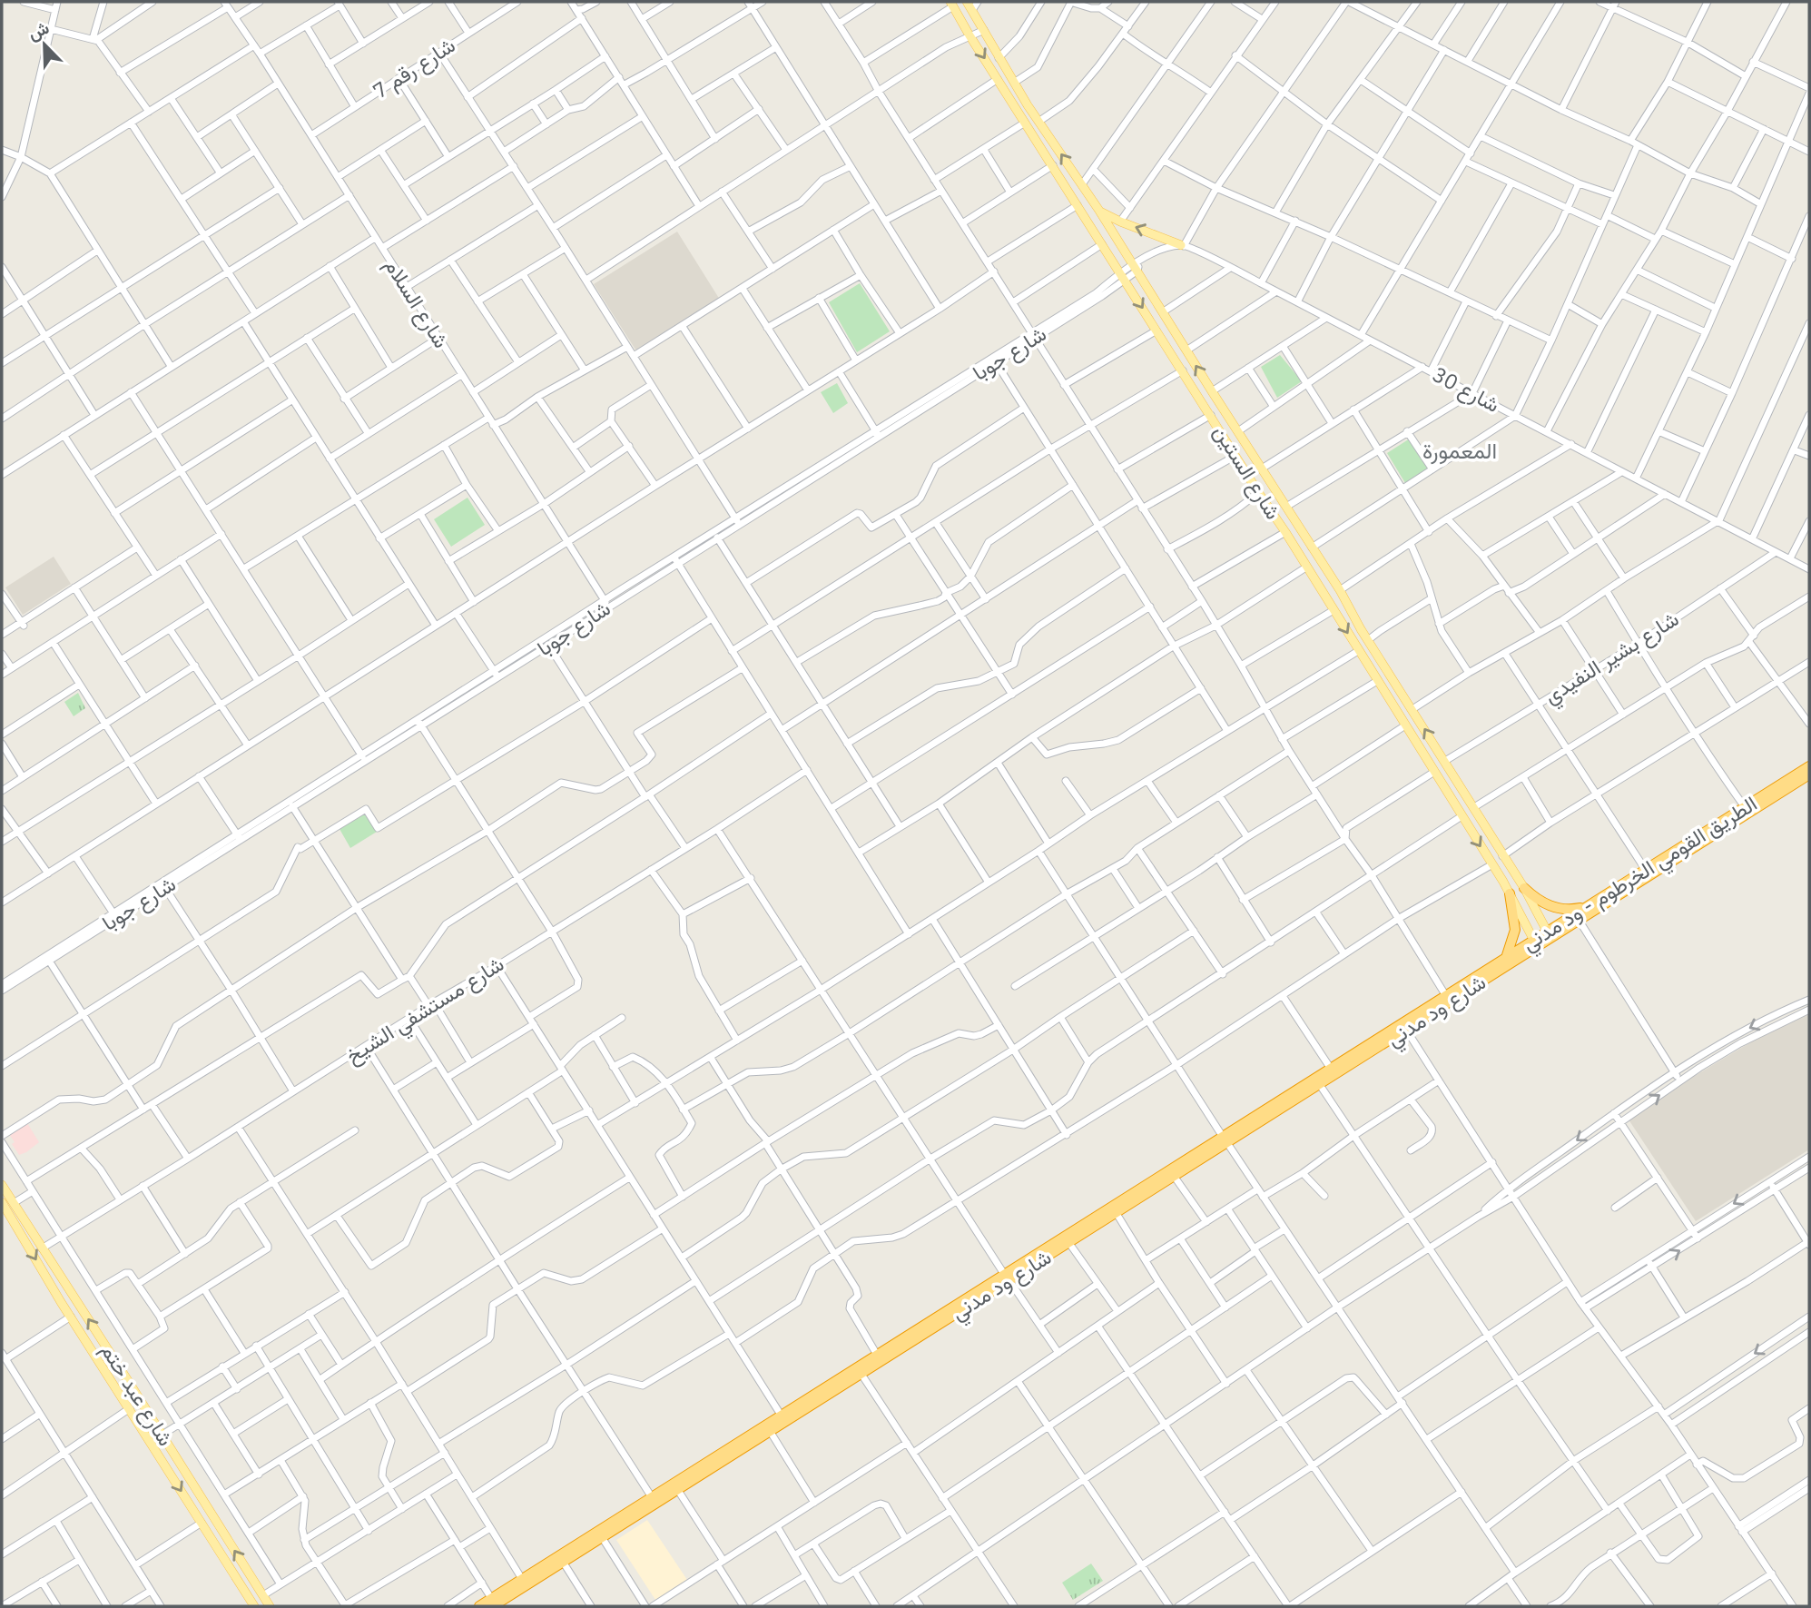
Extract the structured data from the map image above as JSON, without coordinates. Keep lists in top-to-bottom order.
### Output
{
  "streets": {
    "highway": ["الطريق القومي الخرطوم - ود مدني", "شارع ود مدني"],
    "main road": ["شارع الستين", "شارع عبد ختم"],
    "street": [
      "شارع رقم 7",
      "شارع السلام",
      "شارع جوبا",
      "شارع 30",
      "شارع بشير النفيدي",
      "شارع مستشفي الشيخ"
    ]
  },
  "crossings": [
    ["شارع رقم 7", "شارع السلام"],
    ["شارع السلام", "شارع جوبا"],
    ["شارع جوبا", "شارع الستين"],
    ["شارع 30", "شارع بشير النفيدي"],
    ["شارع الستين", "شارع بشير النفيدي"],
    ["شارع الستين", "الطريق القومي الخرطوم - ود مدني"],
    ["الطريق القومي الخرطوم - ود مدني", "شارع ود مدني"],
    ["شارع مستشفي الشيخ", "شارع عبد ختم"]
  ],
  "districts": ["المعمورة"],
  "north": "top left"
}
